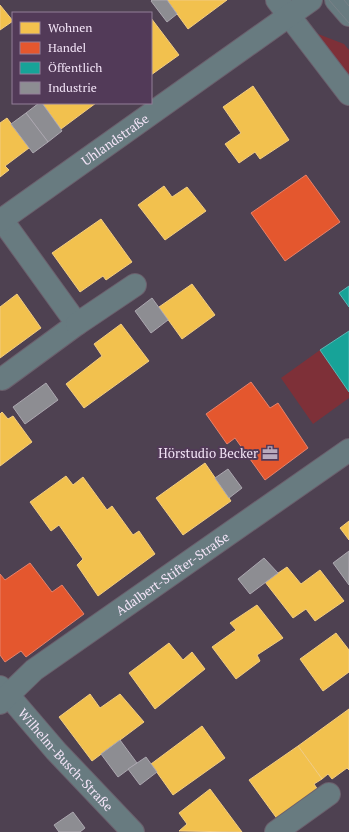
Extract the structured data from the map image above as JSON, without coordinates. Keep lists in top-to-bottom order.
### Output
{
  "streets": {
    "street": ["Uhlandstraße", "Adalbert-Stifter-Straße", "Wilhelm-Busch-Straße"]
  },
  "crossings": [
    ["Adalbert-Stifter-Straße", "Wilhelm-Busch-Straße"]
  ],
  "places": {
    "office": ["Hörstudio Becker"]
  },
  "legend": [
    "Wohnen",
    "Handel",
    "Öffentlich",
    "Industrie"
  ]
}
